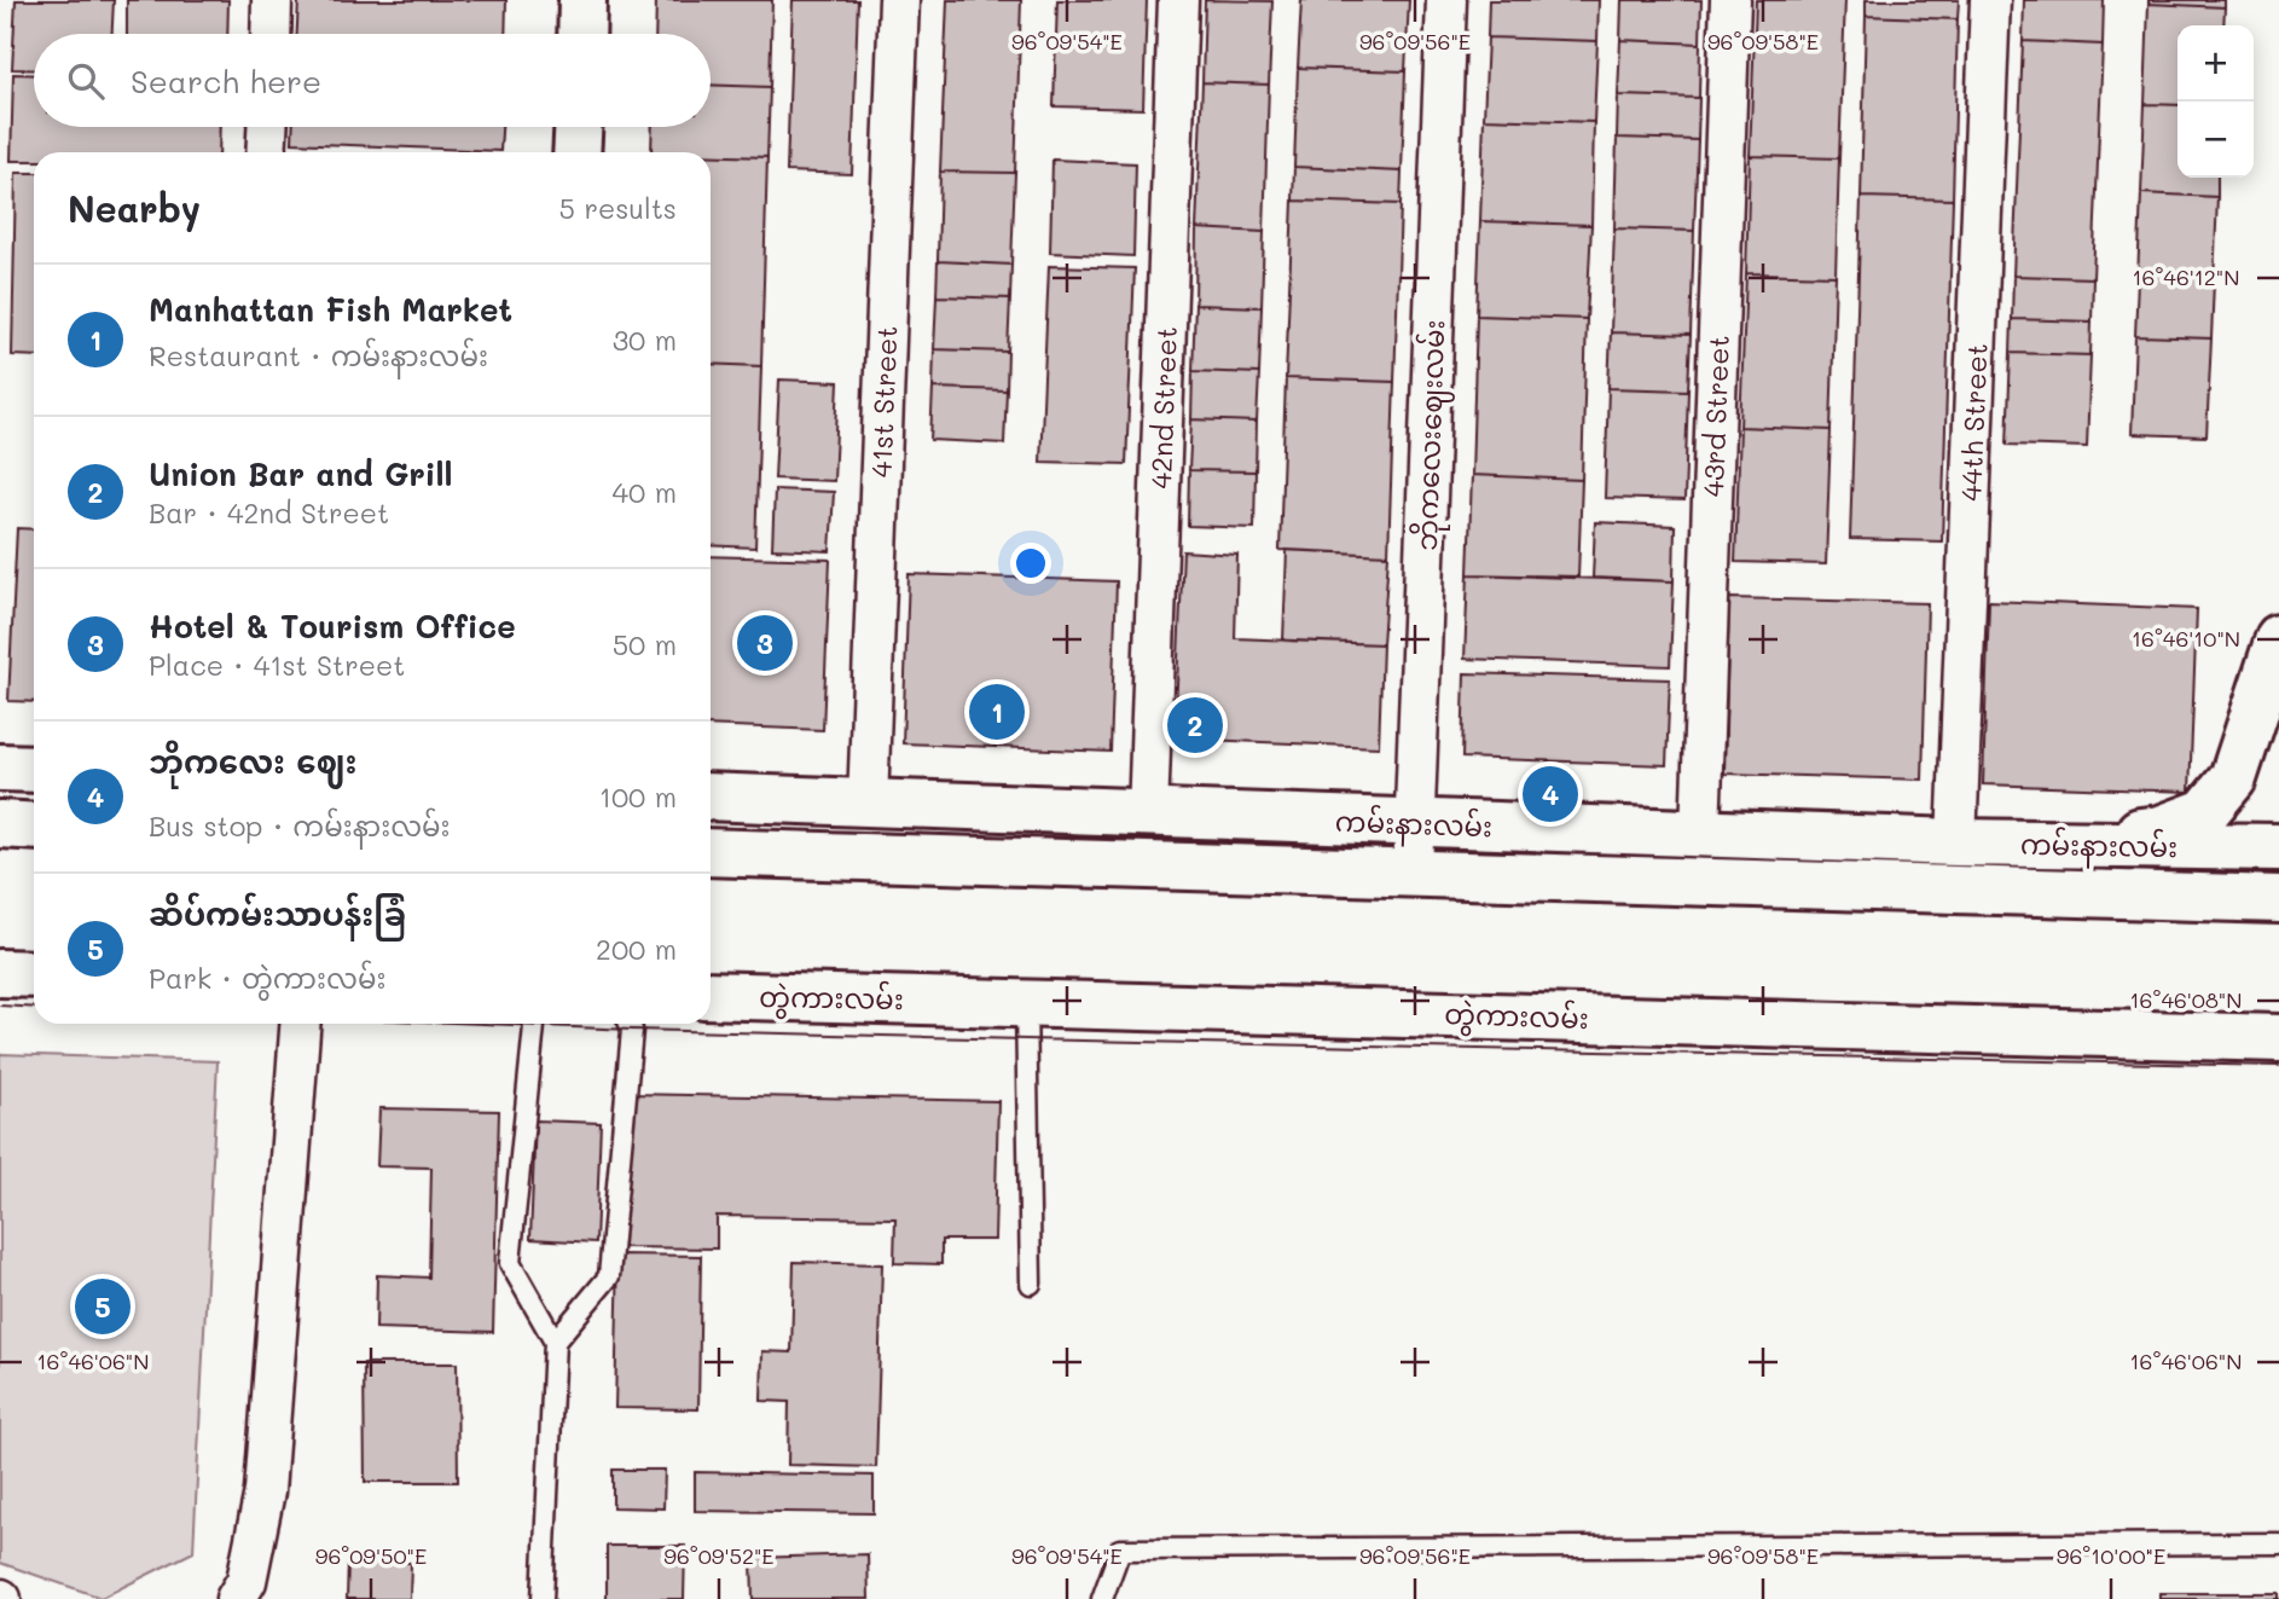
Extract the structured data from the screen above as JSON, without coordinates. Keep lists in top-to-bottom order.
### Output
{
  "streets": {
    "main road": ["ကမ်းနားလမ်း", "တွဲကားလမ်း"],
    "street": [
      "41st Street",
      "42nd Street",
      "43rd Street",
      "44th Street",
      "ဘိုကလေးဈေးလမ်း"
    ]
  },
  "crossings": [
    ["41st Street", "ကမ်းနားလမ်း"],
    ["42nd Street", "ကမ်းနားလမ်း"],
    ["43rd Street", "ကမ်းနားလမ်း"],
    ["44th Street", "ကမ်းနားလမ်း"],
    ["ဘိုကလေးဈေးလမ်း", "ကမ်းနားလမ်း"]
  ],
  "page": {
    "map_buttons": ["+", "−"],
    "search": "Search here",
    "heading": ["Nearby", "5 results"],
    "list": [
      {
        "mark": "1",
        "name": "Manhattan Fish Market",
        "note": "Restaurant · ကမ်းနားလမ်း",
        "value": "30 m"
      },
      {
        "mark": "2",
        "name": "Union Bar and Grill",
        "note": "Bar · 42nd Street",
        "value": "40 m"
      },
      {
        "mark": "3",
        "name": "Hotel & Tourism Office",
        "note": "Place · 41st Street",
        "value": "50 m"
      },
      {
        "mark": "4",
        "name": "ဘိုကလေး ဈေး",
        "note": "Bus stop · ကမ်းနားလမ်း",
        "value": "100 m"
      },
      {
        "mark": "5",
        "name": "ဆိပ်ကမ်းသာပန်းခြံ",
        "note": "Park · တွဲကားလမ်း",
        "value": "200 m"
      }
    ],
    "pins": [
      "3",
      "1",
      "2",
      "4",
      "5"
    ]
  },
  "coordinates": [
    "96°09'54\"E",
    "96°09'56\"E",
    "96°09'58\"E",
    "16°46'12\"N",
    "16°46'10\"N",
    "16°46'08\"N",
    "16°46'06\"N",
    "96°09'50\"E",
    "96°09'52\"E",
    "96°10'00\"E"
  ]
}
